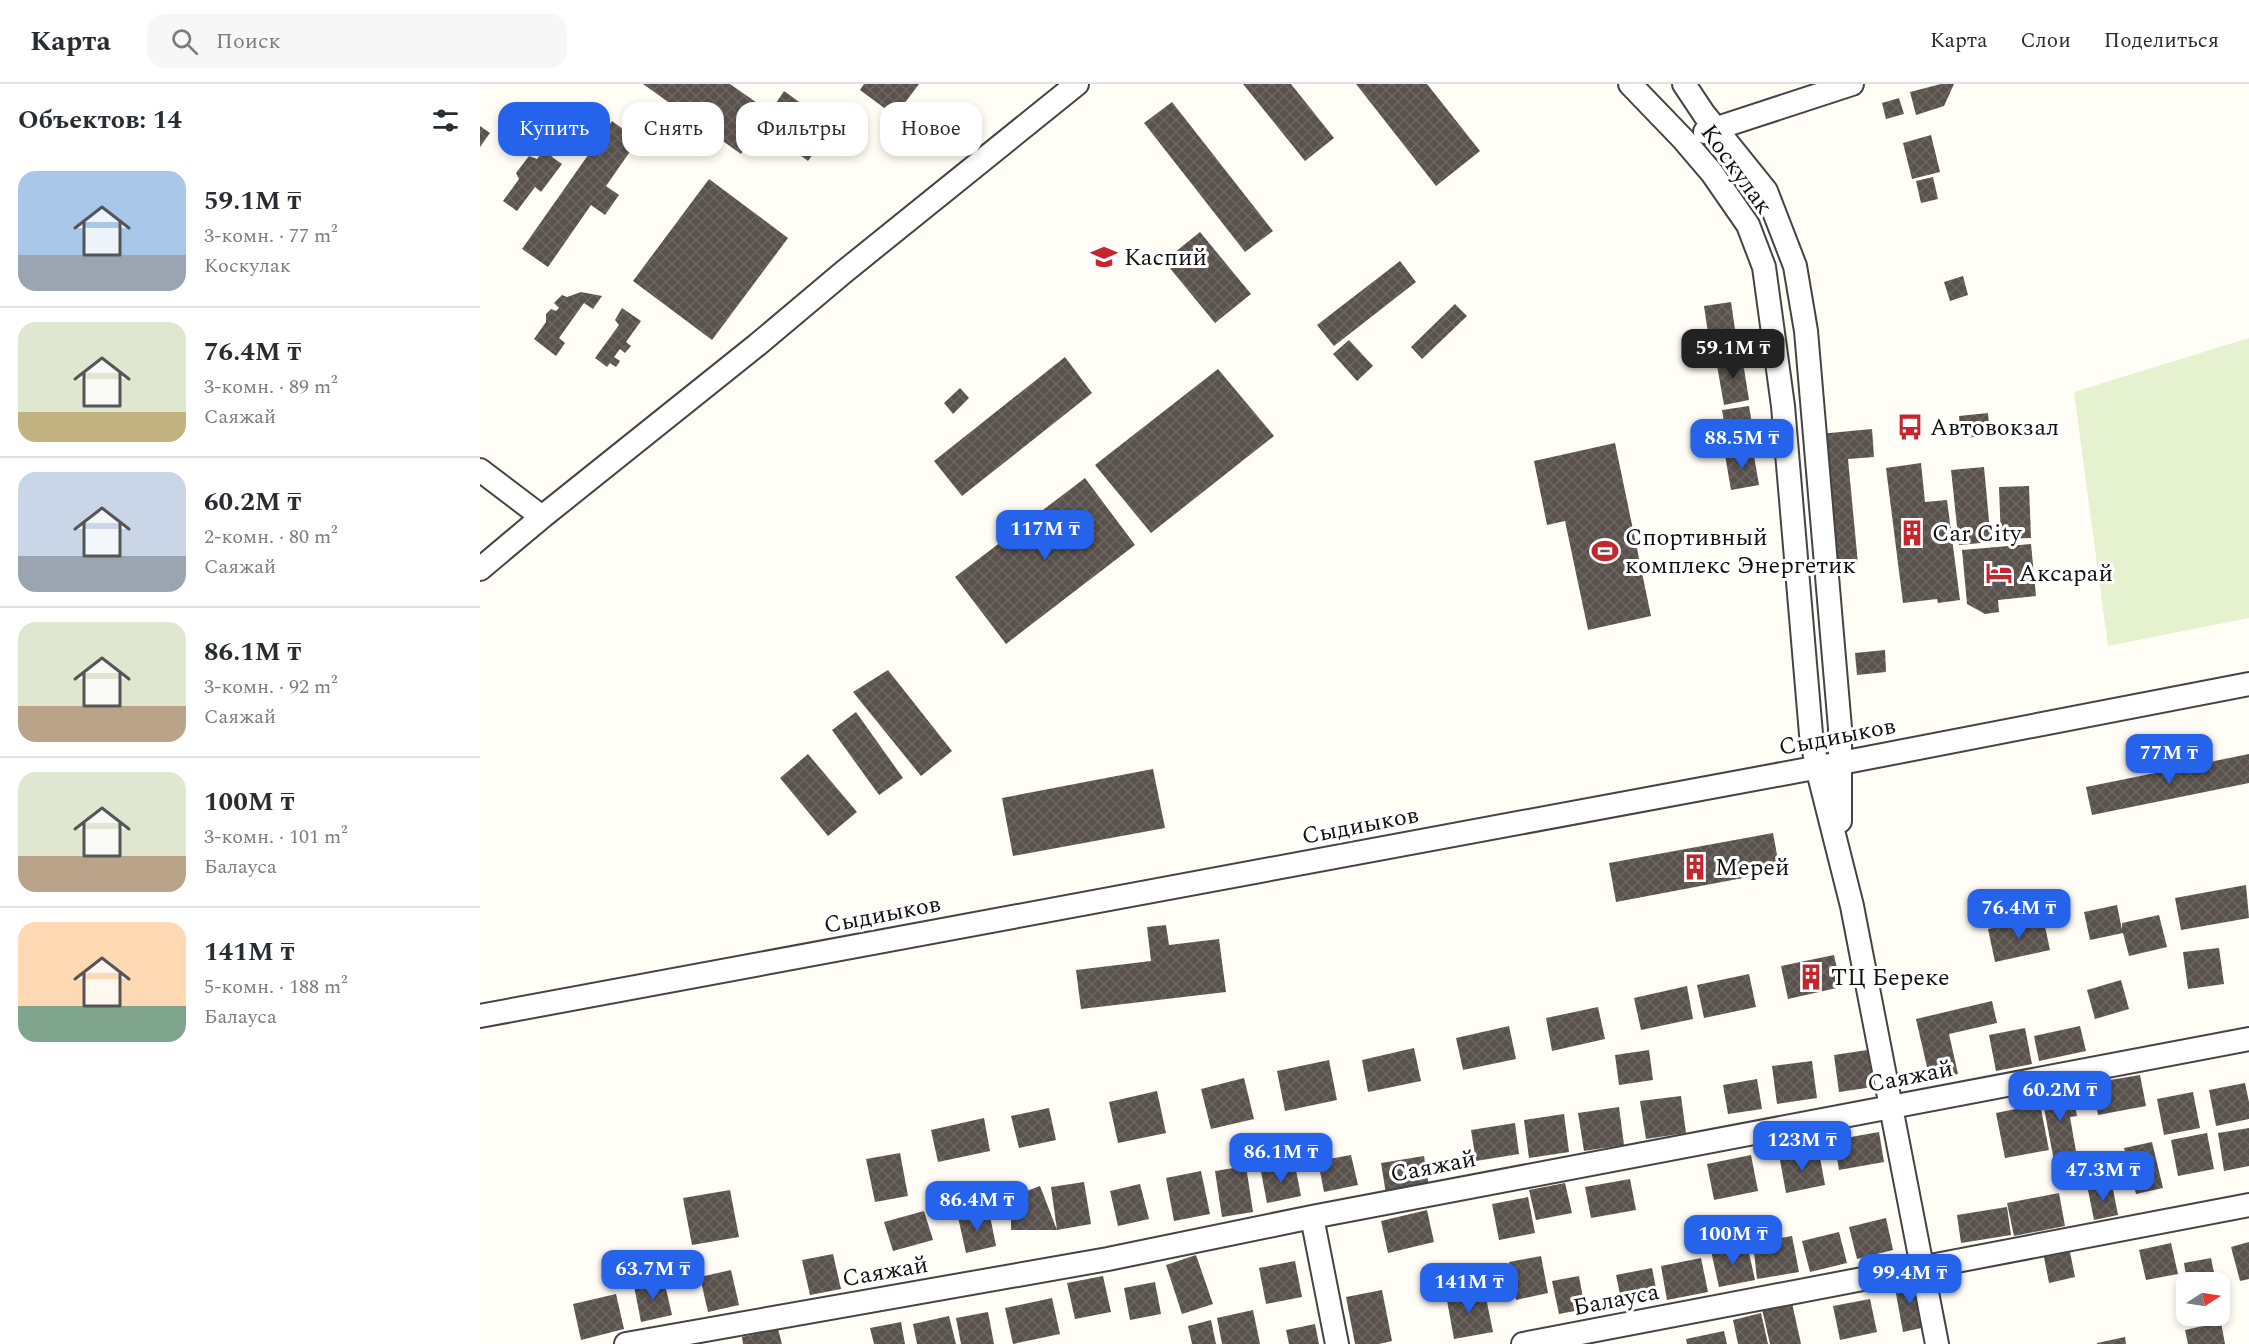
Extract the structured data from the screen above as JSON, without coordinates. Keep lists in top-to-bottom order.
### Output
{
  "streets": {
    "street": [
      "Коскулак",
      "Сыдиыков",
      "Саяжай",
      "Балауса"
    ]
  },
  "crossings": [
    ["Коскулак", "Сыдиыков"]
  ],
  "places": {
    "school or university": ["Каспий"],
    "bus stop": ["Автовокзал"],
    "building": ["Car City", "Мерей", "ТЦ Береке"],
    "sports": ["Спортивный комплекс Энергетик"],
    "hotel": ["Аксарай"]
  },
  "north": "right",
  "page": {
    "header": "Карта",
    "search": "Поиск",
    "nav": ["Карта", "Слои", "Поделиться"],
    "heading": "Объектов: 14",
    "chip": [
      "Купить",
      "Снять",
      "Фильтры",
      "Новое"
    ],
    "list": [
      {
        "name": "59.1M ₸",
        "note": "3-комн. · 77 m² · Коскулак"
      },
      {
        "name": "76.4M ₸",
        "note": "3-комн. · 89 m² · Саяжай"
      },
      {
        "name": "60.2M ₸",
        "note": "2-комн. · 80 m² · Саяжай"
      },
      {
        "name": "86.1M ₸",
        "note": "3-комн. · 92 m² · Саяжай"
      },
      {
        "name": "100M ₸",
        "note": "3-комн. · 101 m² · Балауса"
      },
      {
        "name": "141M ₸",
        "note": "5-комн. · 188 m² · Балауса"
      }
    ],
    "price": [
      "59.1M ₸",
      "88.5M ₸",
      "117M ₸",
      "77M ₸",
      "76.4M ₸",
      "60.2M ₸",
      "123M ₸",
      "86.1M ₸",
      "47.3M ₸",
      "86.4M ₸",
      "100M ₸",
      "63.7M ₸",
      "99.4M ₸",
      "141M ₸"
    ]
  }
}
